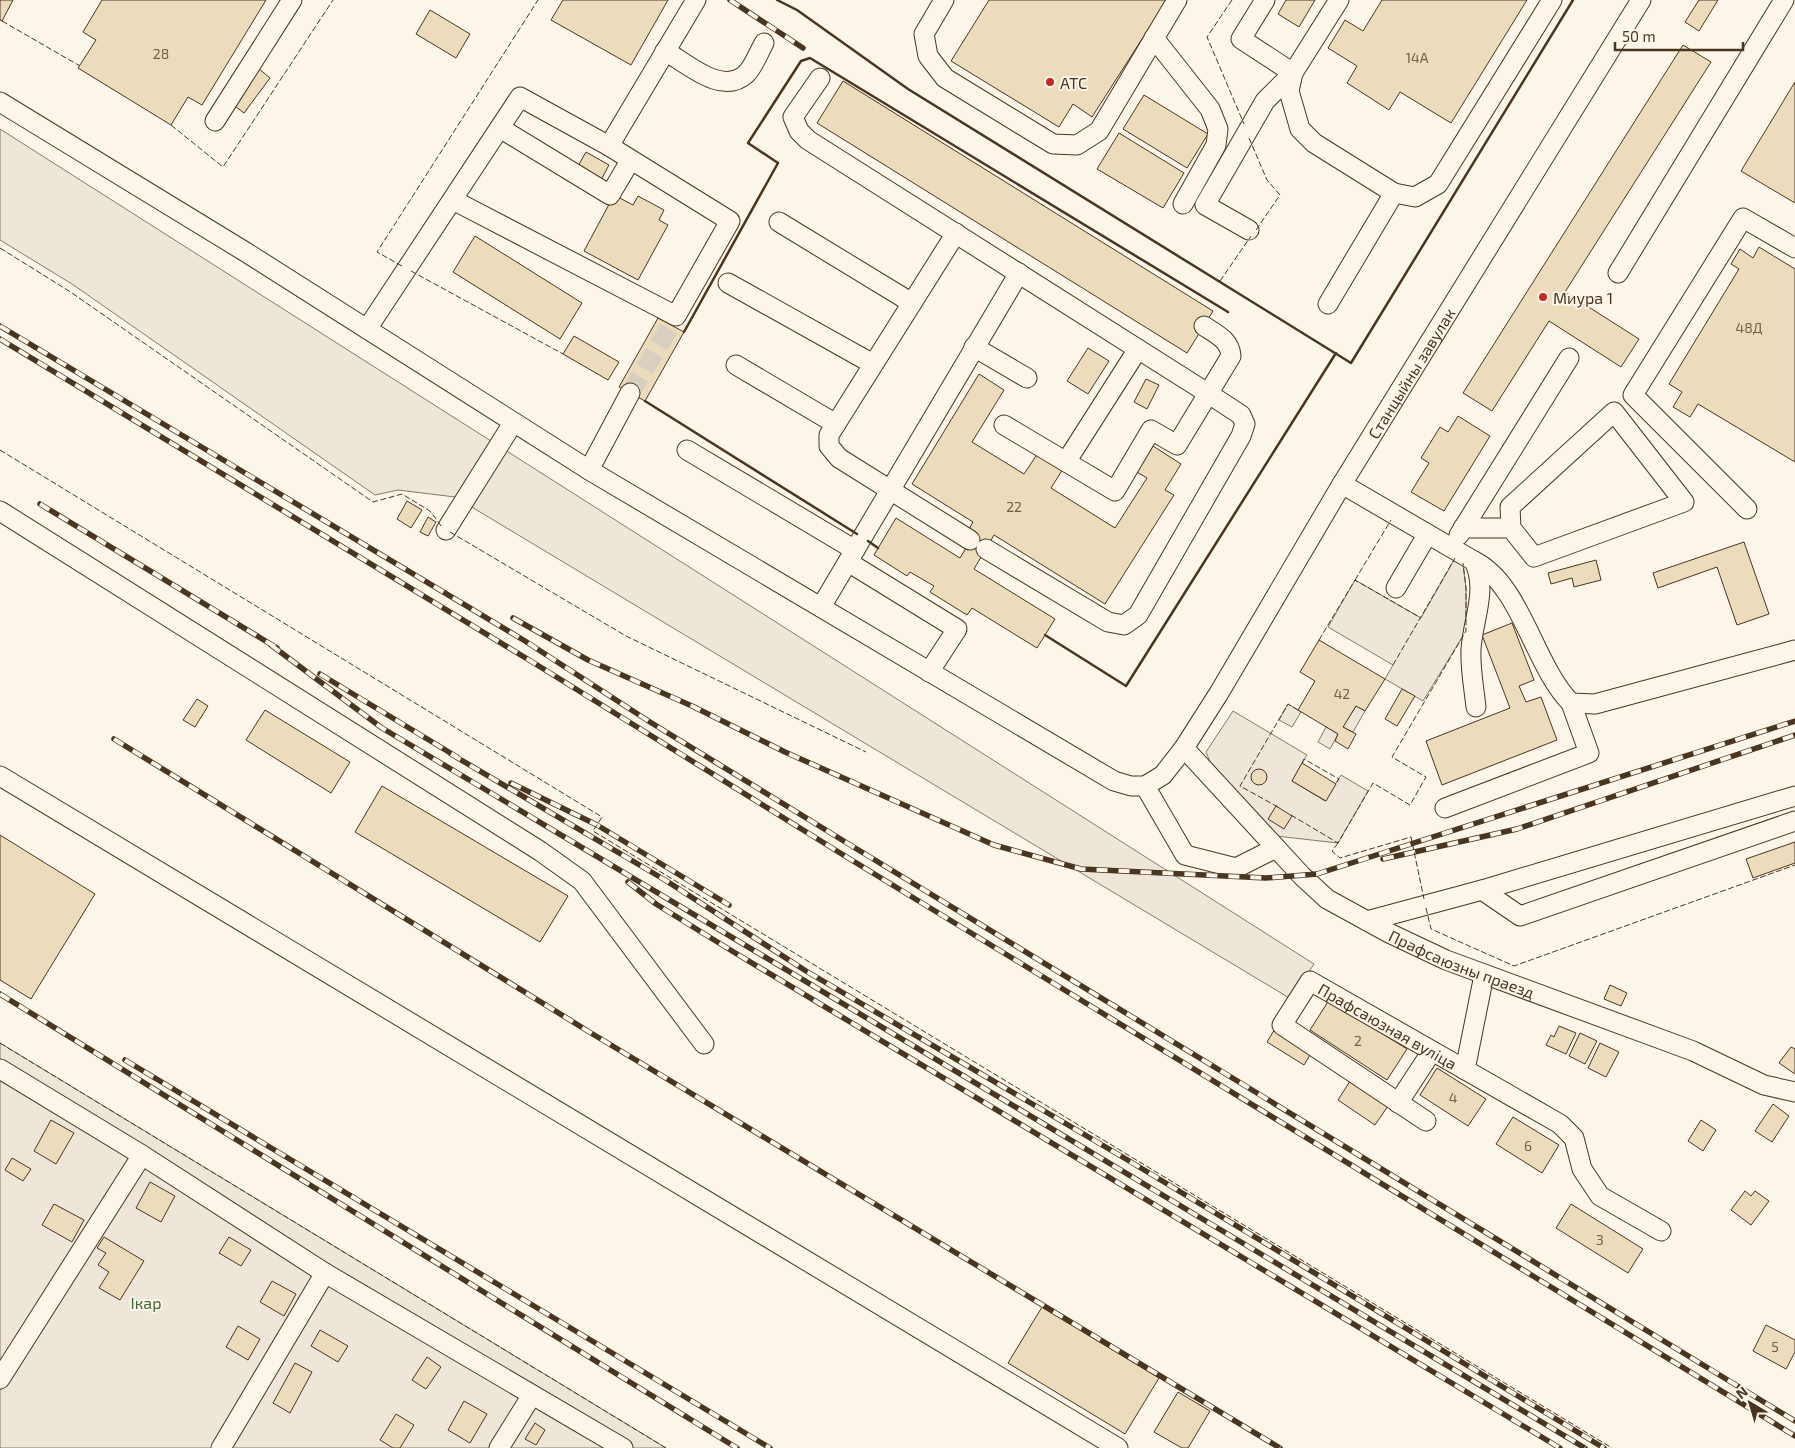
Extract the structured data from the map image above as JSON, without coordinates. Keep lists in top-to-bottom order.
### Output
{
  "streets": {
    "street": ["Станцыйны завулак", "Прафсаюзны праезд", "Прафсаюзная вуліца"]
  },
  "crossings": [
    ["Станцыйны завулак", "Прафсаюзны праезд"],
    ["Прафсаюзны праезд", "Прафсаюзная вуліца"]
  ],
  "parks": ["Ікар"],
  "places": ["АТС", "Миура 1"],
  "house_numbers": [
    "28",
    "14А",
    "48Д",
    "22",
    "42",
    "2",
    "4",
    "6",
    "3",
    "5"
  ],
  "scale_bar": "50 m",
  "north": "top left"
}
